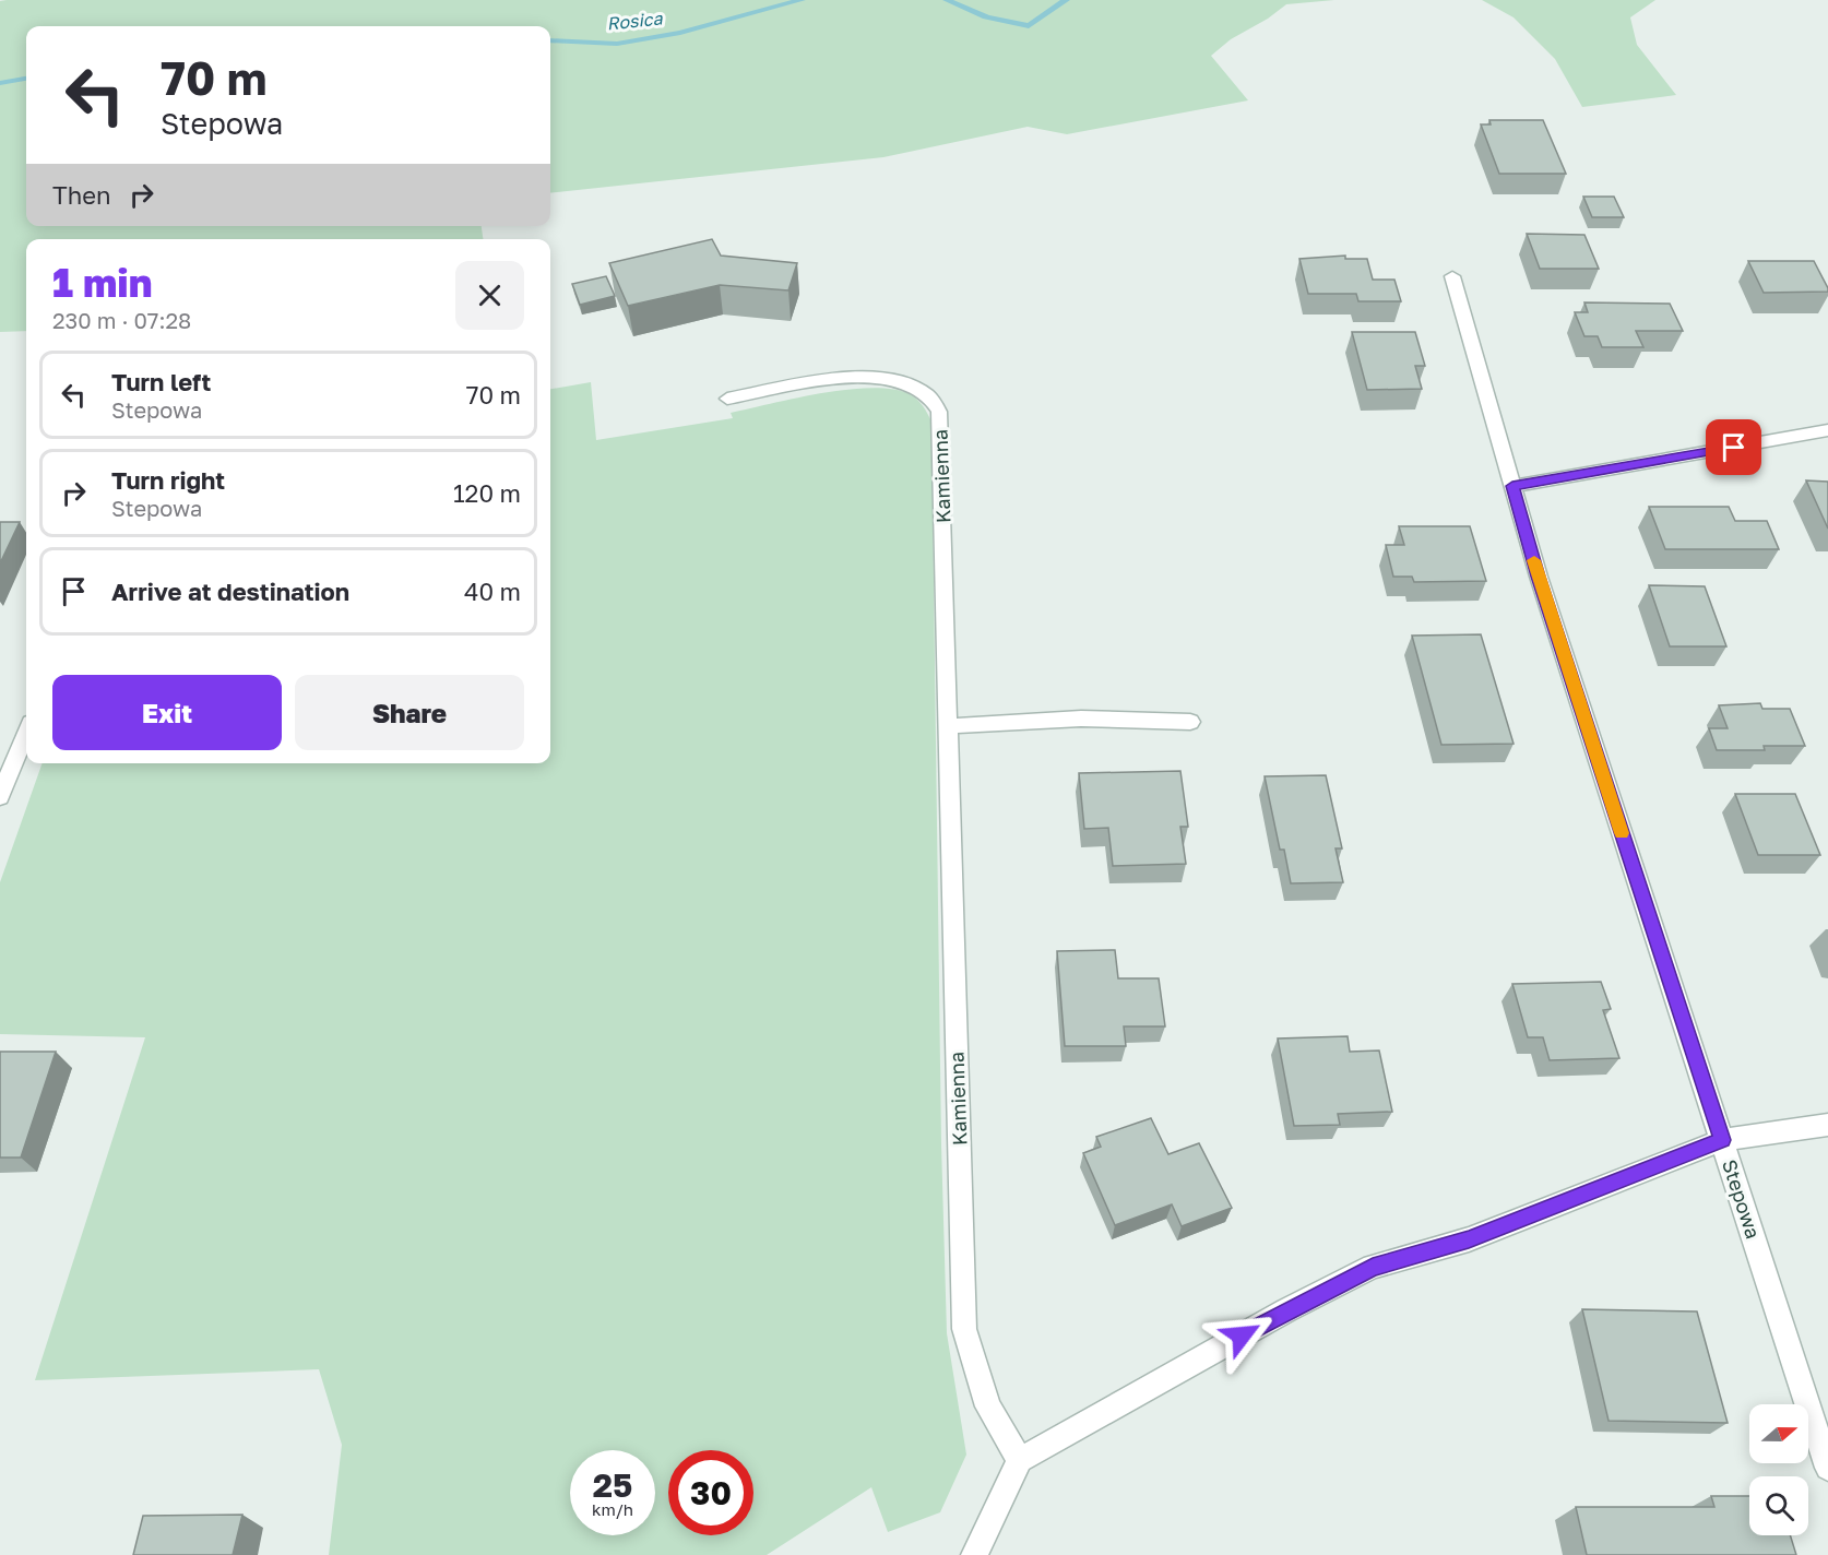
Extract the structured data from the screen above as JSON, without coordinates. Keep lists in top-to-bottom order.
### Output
{
  "streets": {
    "street": ["Kamienna", "Stepowa"]
  },
  "water": ["Rosica"],
  "north": "right",
  "page": {
    "turn": ["70 m", "Stepowa"],
    "then": "Then",
    "heading": ["1 min", "230 m · 07:28"],
    "list": [
      {
        "name": "Turn left",
        "note": "Stepowa",
        "value": "70 m"
      },
      {
        "name": "Turn right",
        "note": "Stepowa",
        "value": "120 m"
      },
      {
        "name": "Arrive at destination",
        "value": "40 m"
      }
    ],
    "buttons": ["Exit", "Share"],
    "speed": "25 km/h",
    "limit": "30"
  }
}
